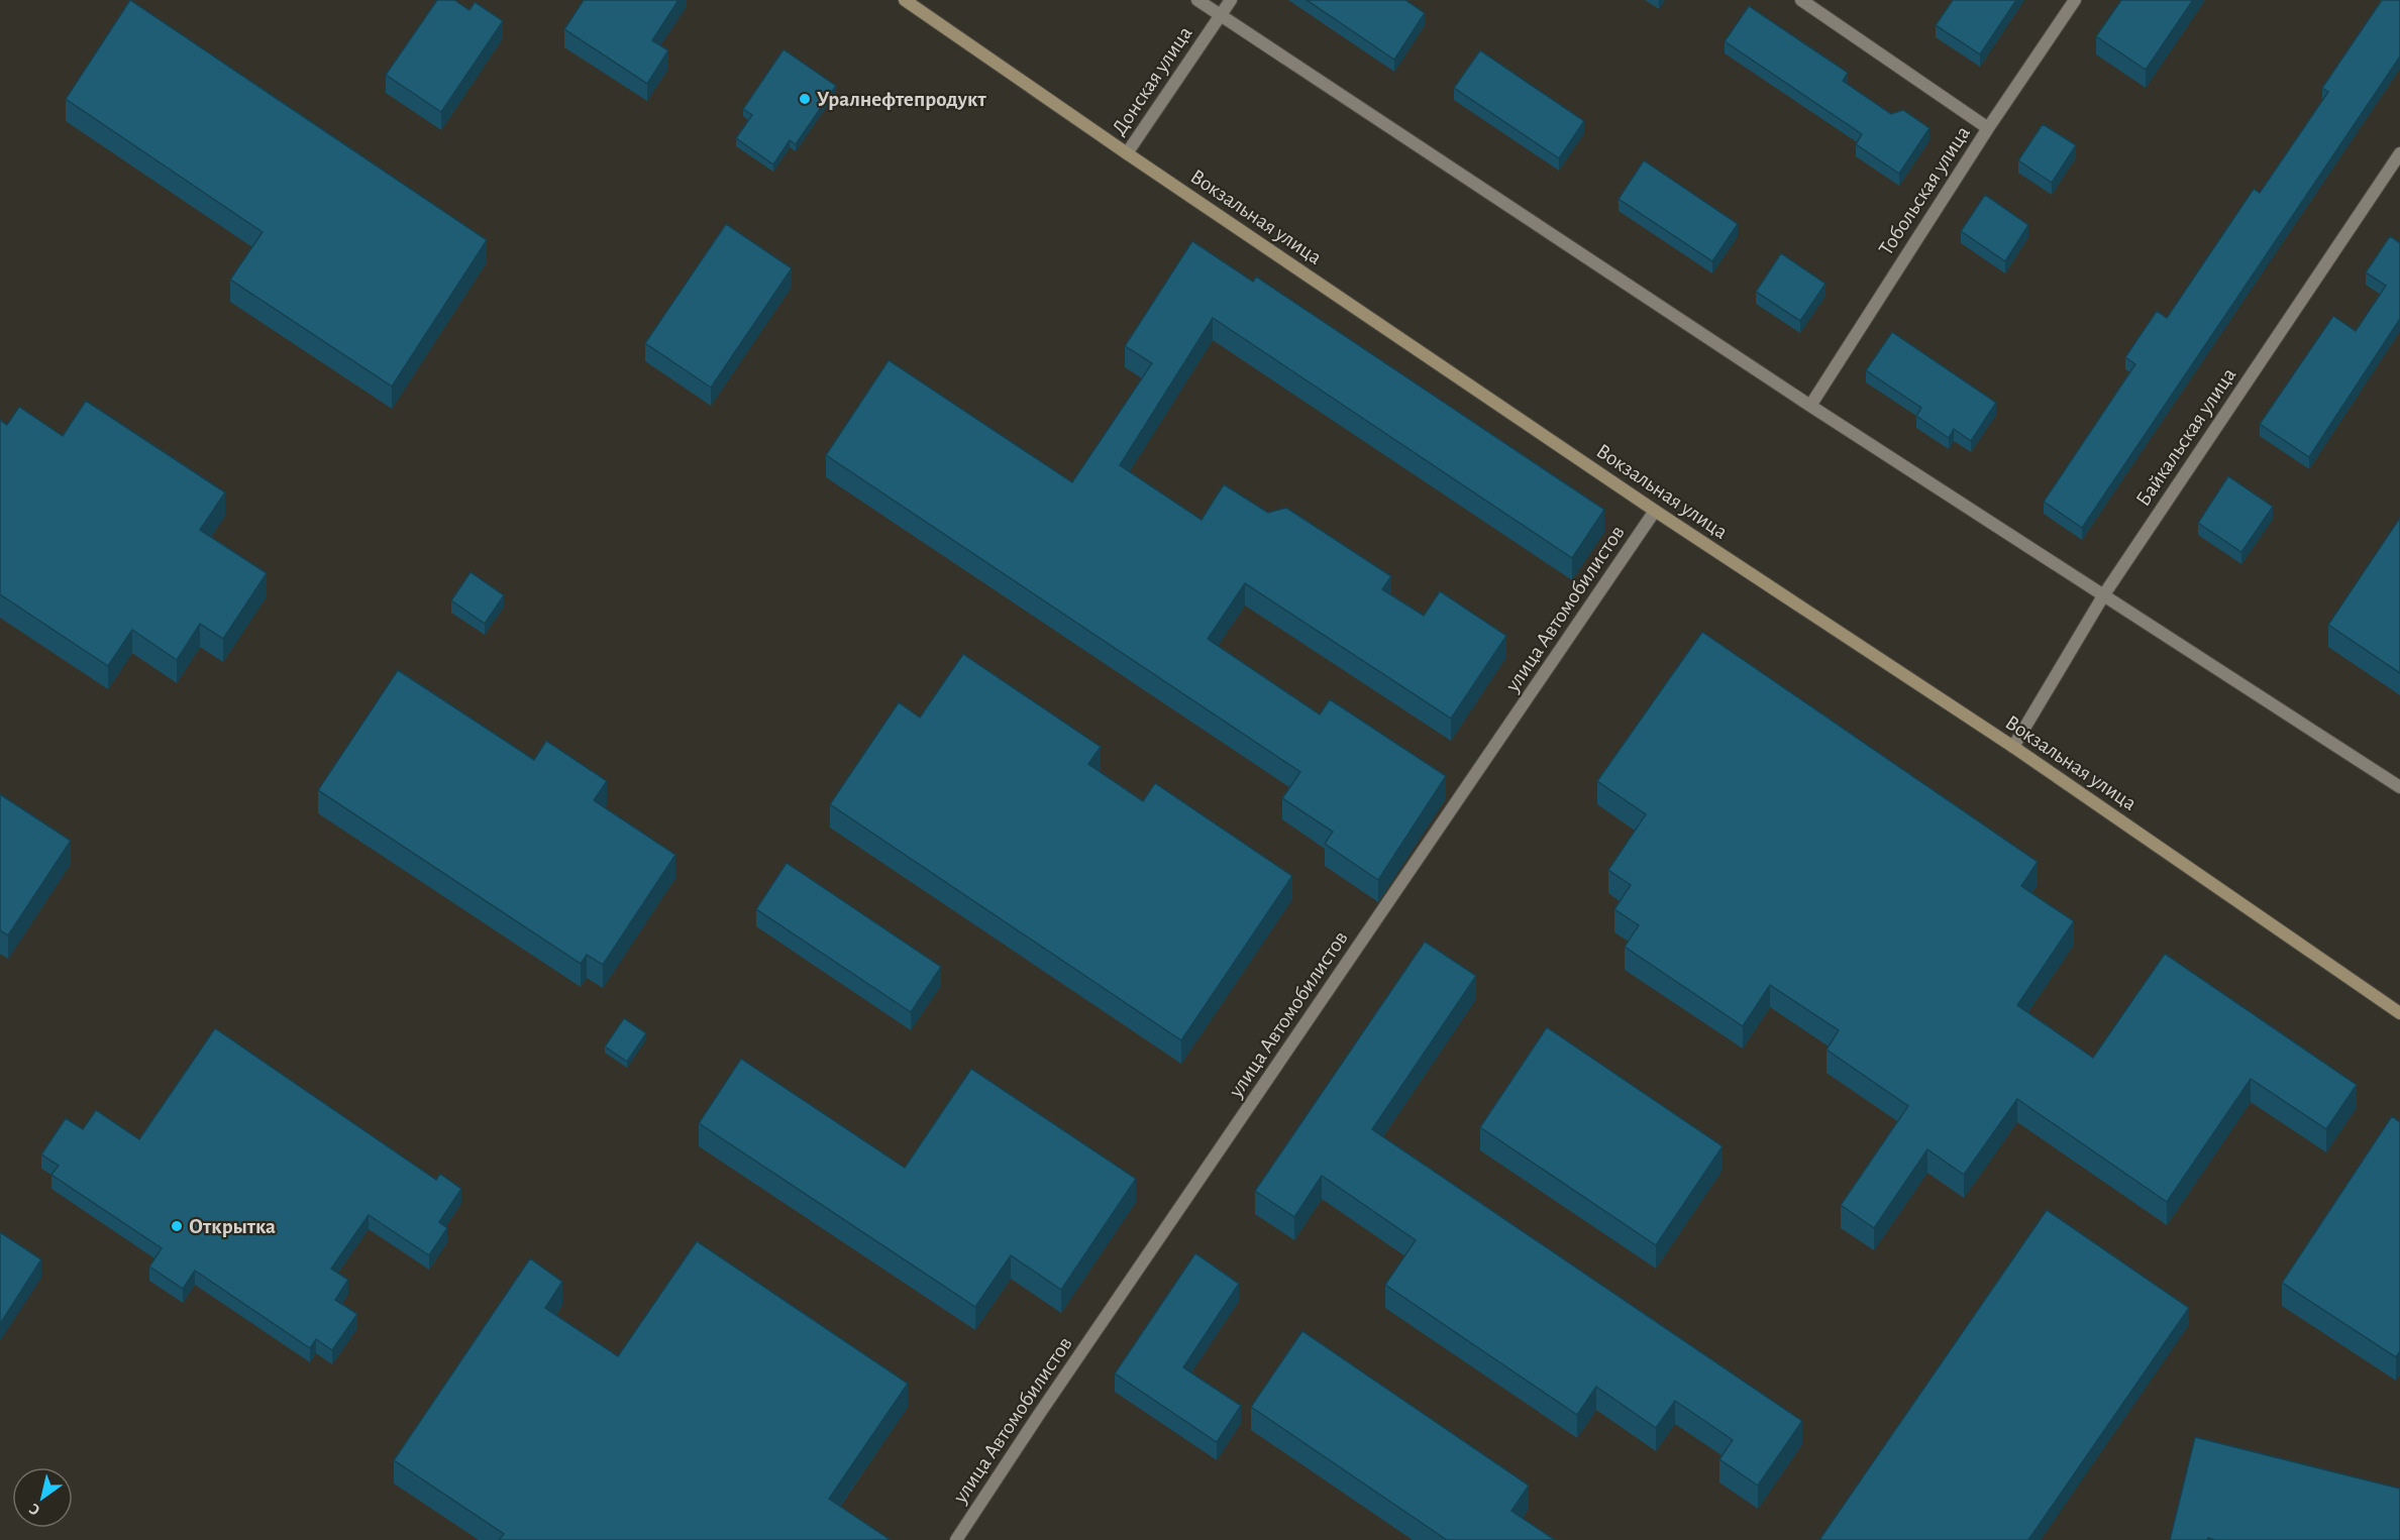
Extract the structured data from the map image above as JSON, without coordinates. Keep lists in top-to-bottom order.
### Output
{
  "streets": {
    "main road": ["Вокзальная улица"],
    "street": [
      "Донская улица",
      "Тобольская улица",
      "Байкальская улица",
      "улица Автомобилистов"
    ]
  },
  "crossings": [
    ["Донская улица", "Вокзальная улица"],
    ["Вокзальная улица", "Байкальская улица"],
    ["Вокзальная улица", "улица Автомобилистов"]
  ],
  "places": ["Уралнефтепродукт", "Открытка"],
  "north": "bottom left"
}
